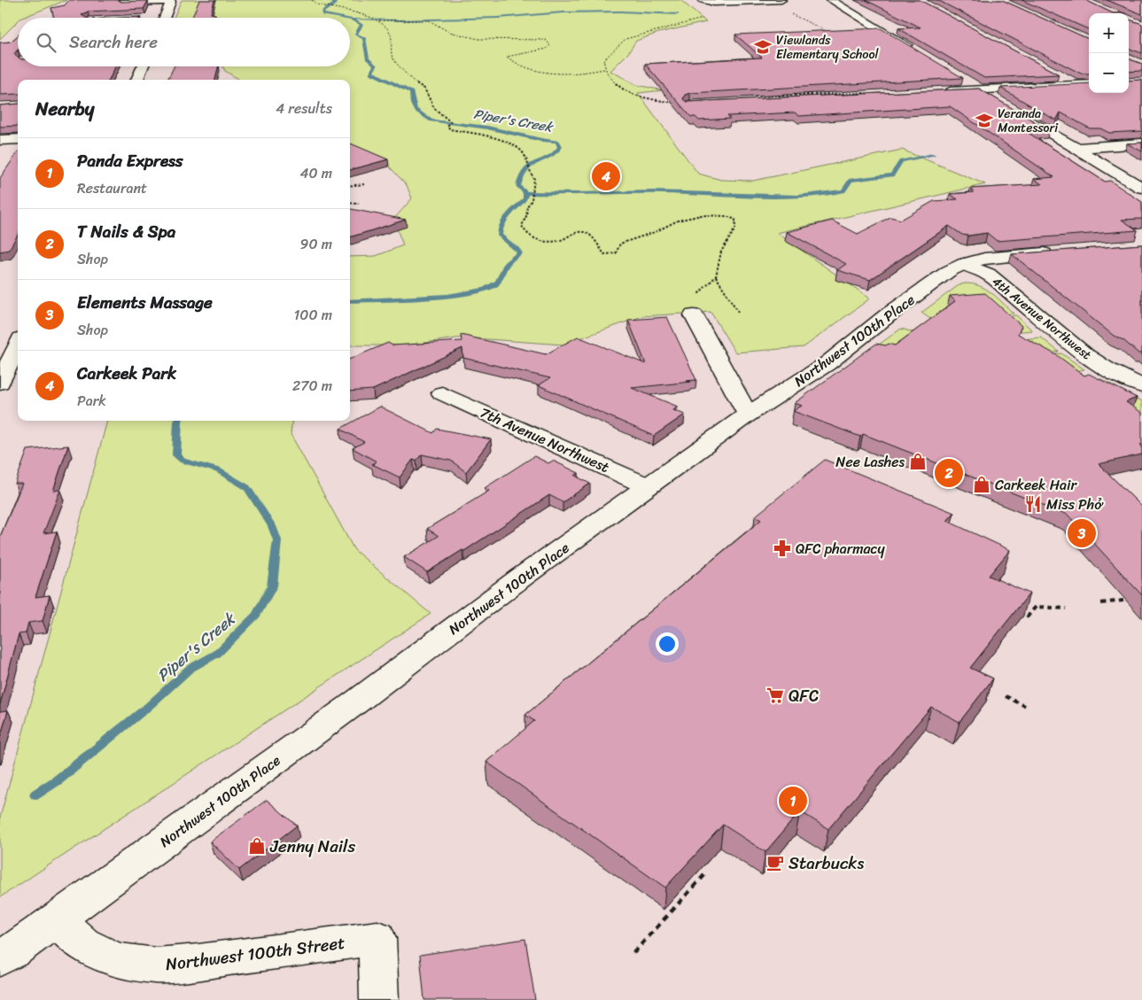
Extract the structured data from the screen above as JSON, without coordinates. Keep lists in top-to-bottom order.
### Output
{
  "streets": {
    "street": [
      "4th Avenue Northwest",
      "Northwest 100th Place",
      "7th Avenue Northwest",
      "Northwest 100th Street"
    ]
  },
  "crossings": [
    ["4th Avenue Northwest", "Northwest 100th Place"],
    ["Northwest 100th Place", "7th Avenue Northwest"],
    ["Northwest 100th Place", "Northwest 100th Street"]
  ],
  "water": ["Piper's Creek"],
  "places": {
    "school or university": ["Viewlands Elementary School", "Veranda Montessori"],
    "shop": ["Nee Lashes", "Carkeek Hair", "Jenny Nails"],
    "restaurant": ["Miss Phở"],
    "pharmacy": ["QFC pharmacy"],
    "supermarket": ["QFC"],
    "cafe": ["Starbucks"]
  },
  "page": {
    "map_buttons": ["+", "−"],
    "search": "Search here",
    "heading": ["Nearby", "4 results"],
    "list": [
      {
        "mark": "1",
        "name": "Panda Express",
        "note": "Restaurant",
        "value": "40 m"
      },
      {
        "mark": "2",
        "name": "T Nails & Spa",
        "note": "Shop",
        "value": "90 m"
      },
      {
        "mark": "3",
        "name": "Elements Massage",
        "note": "Shop",
        "value": "100 m"
      },
      {
        "mark": "4",
        "name": "Carkeek Park",
        "note": "Park",
        "value": "270 m"
      }
    ],
    "pins": [
      "4",
      "2",
      "3",
      "1"
    ]
  }
}
